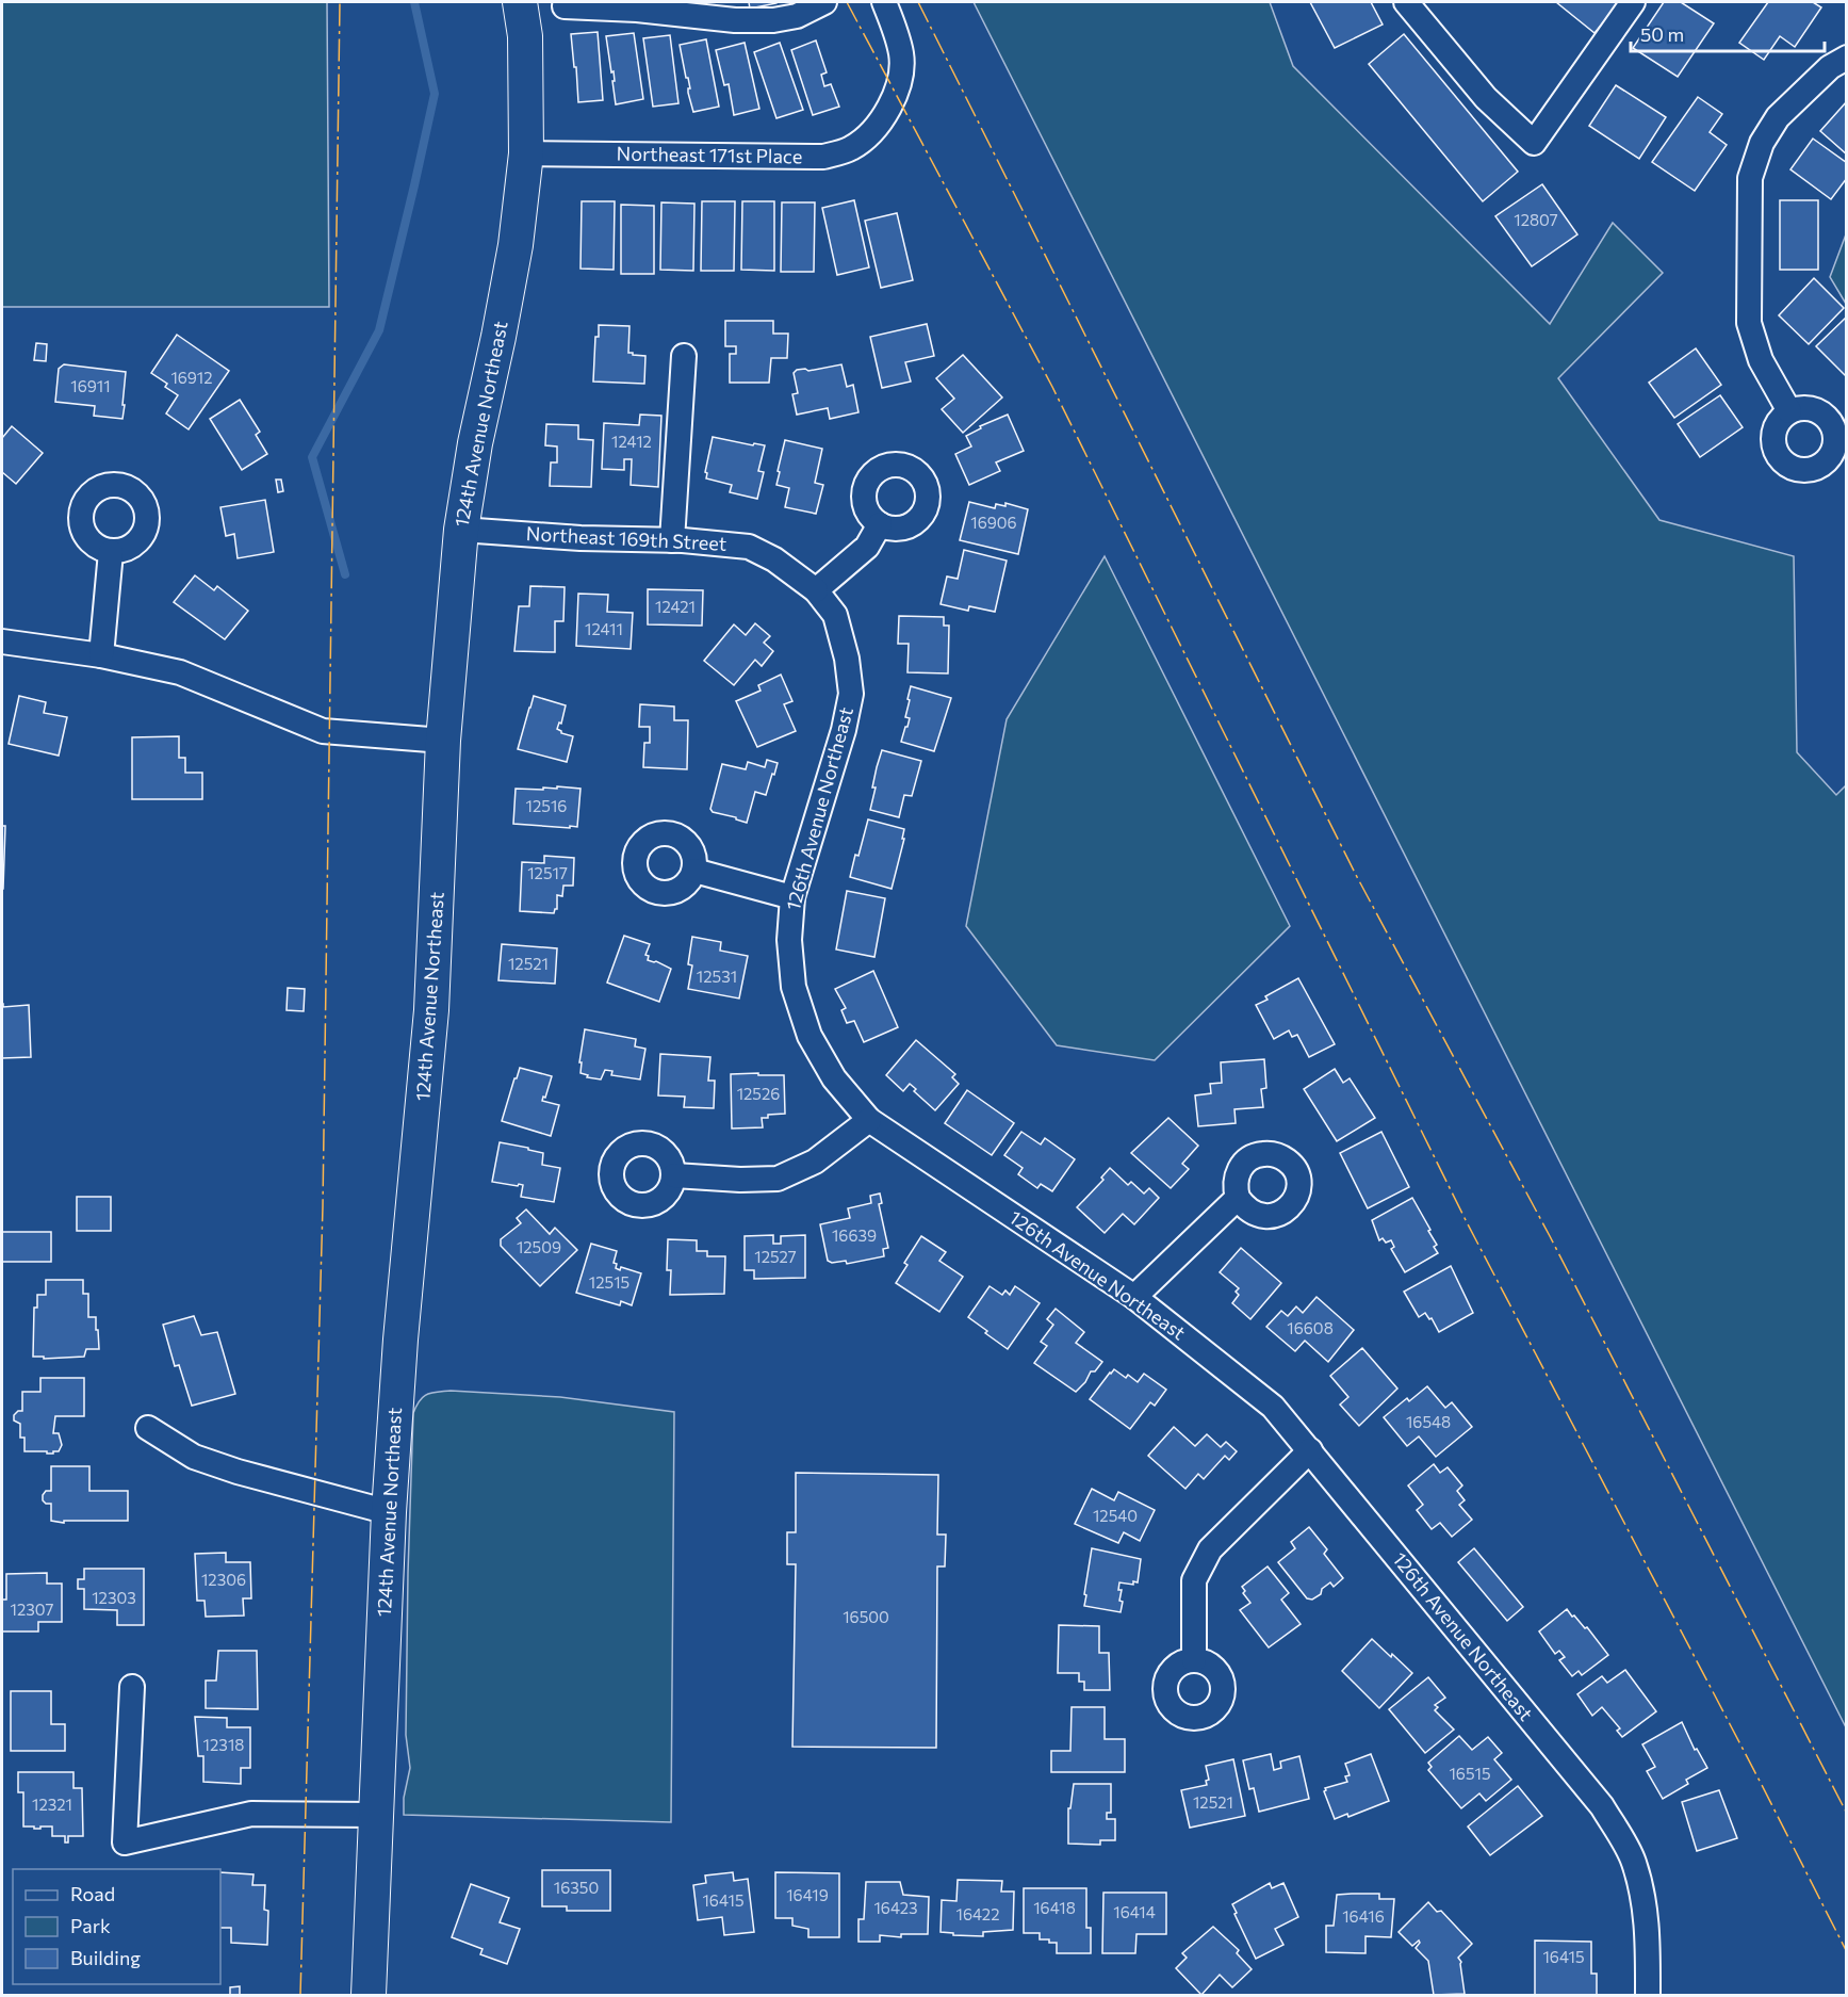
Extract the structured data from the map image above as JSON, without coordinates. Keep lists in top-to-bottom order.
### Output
{
  "streets": {
    "street": [
      "Northeast 171st Place",
      "124th Avenue Northeast",
      "Northeast 169th Street",
      "126th Avenue Northeast"
    ]
  },
  "crossings": [
    ["Northeast 171st Place", "124th Avenue Northeast"],
    ["124th Avenue Northeast", "Northeast 169th Street"],
    ["Northeast 169th Street", "126th Avenue Northeast"]
  ],
  "house_numbers": [
    "12807",
    "16912",
    "16911",
    "12412",
    "16906",
    "12421",
    "12411",
    "12516",
    "12517",
    "12521",
    "12531",
    "12526",
    "16639",
    "12509",
    "12527",
    "12515",
    "16608",
    "16548",
    "12540",
    "12306",
    "12303",
    "12307",
    "16500",
    "12318",
    "16515",
    "12521",
    "12321",
    "16350",
    "16419",
    "16415",
    "16423",
    "16418",
    "16414",
    "16422",
    "16416",
    "16415"
  ],
  "legend": ["Road", "Park", "Building"],
  "scale_bar": "50 m"
}
